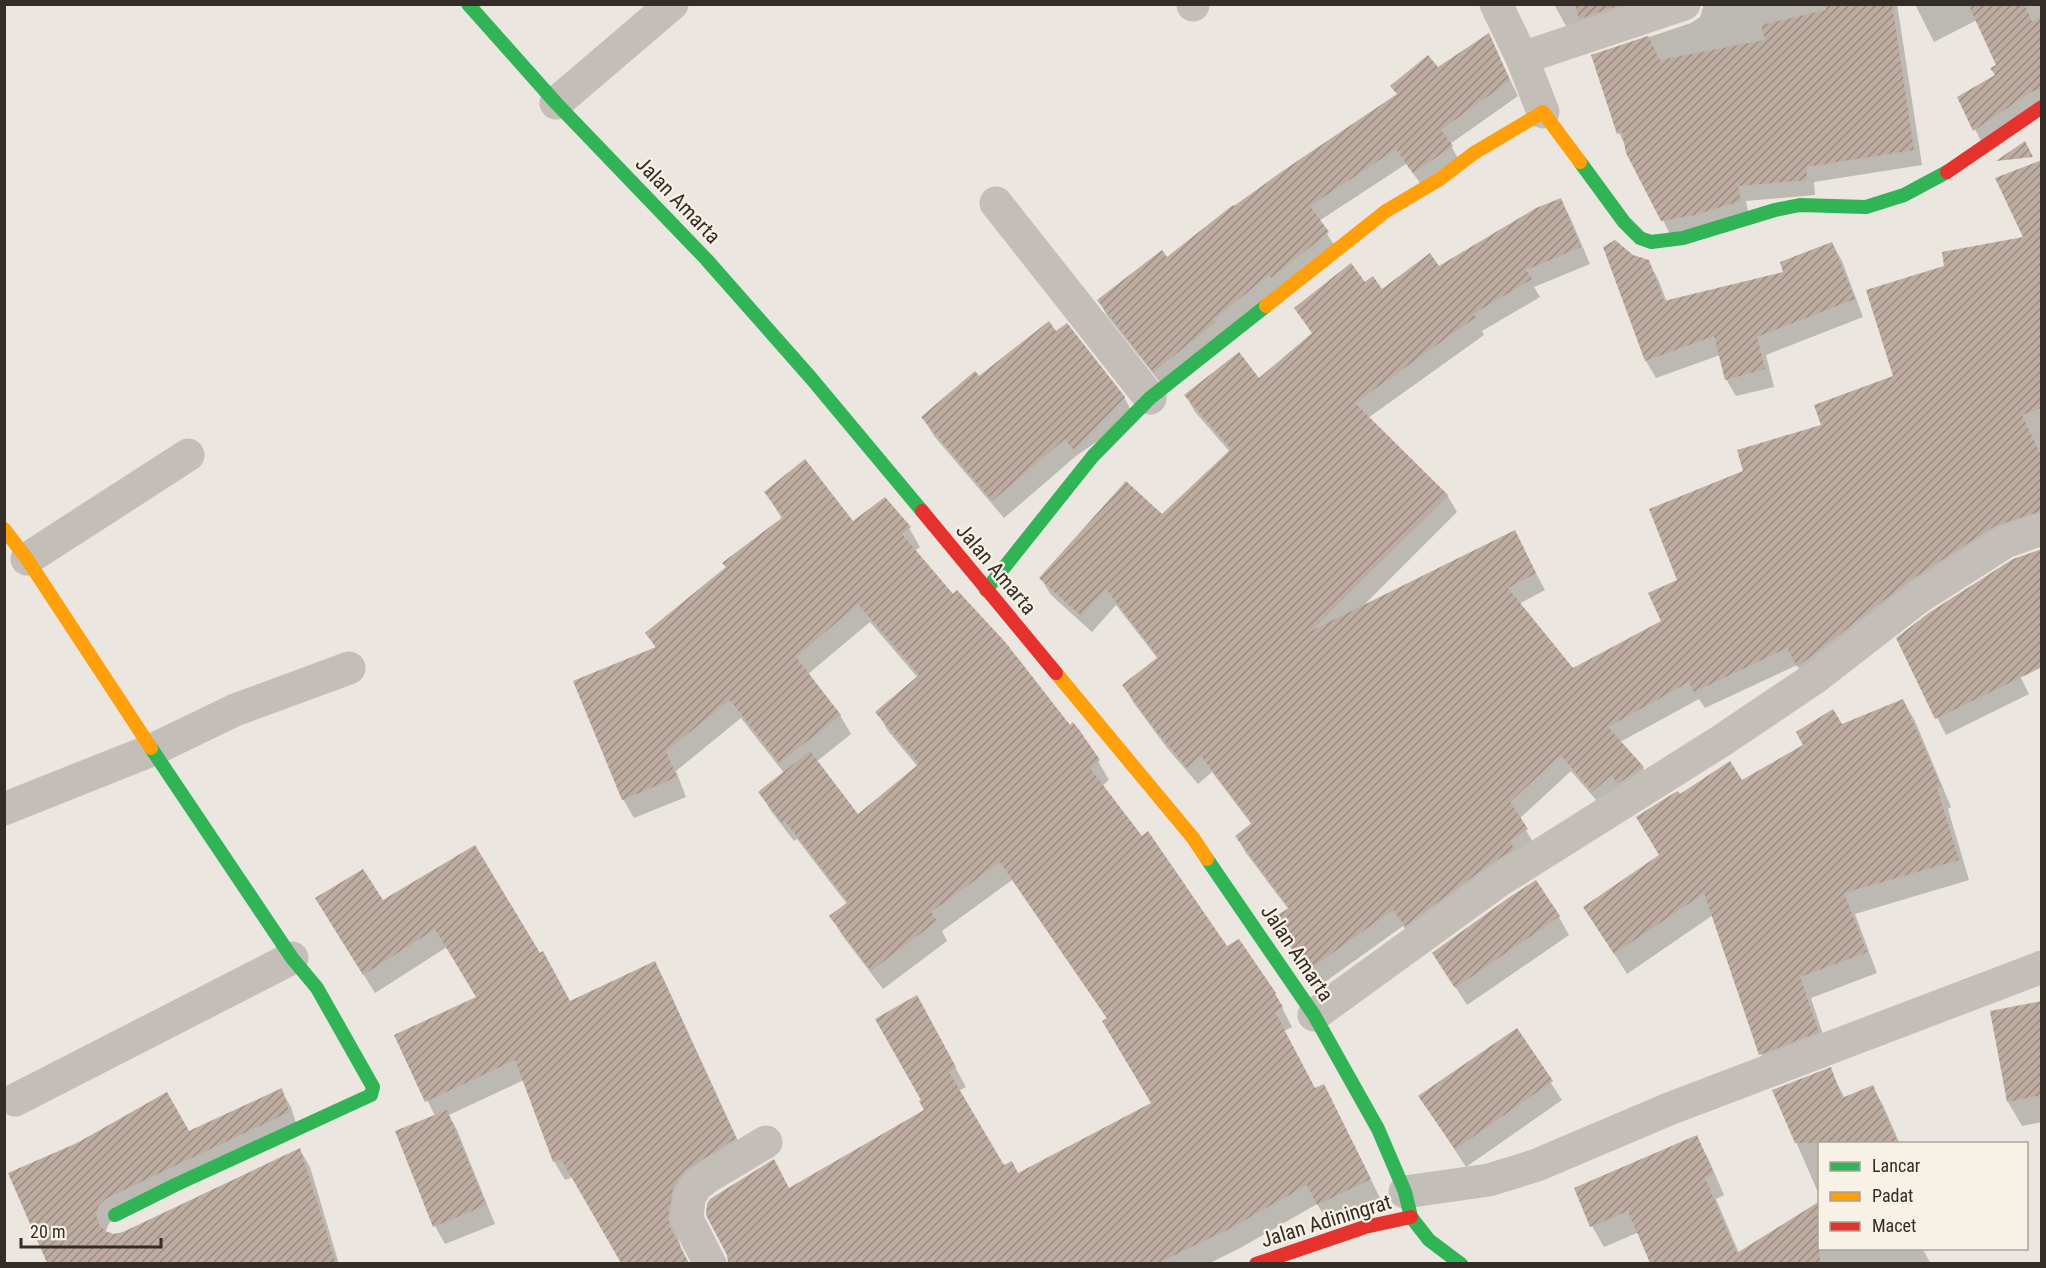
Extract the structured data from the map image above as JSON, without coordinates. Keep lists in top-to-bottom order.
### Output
{
  "streets": {
    "street": ["Jalan Amarta", "Jalan Adiningrat"]
  },
  "crossings": [
    ["Jalan Amarta", "Jalan Adiningrat"]
  ],
  "legend": ["Lancar", "Padat", "Macet"],
  "scale_bar": "20 m"
}
